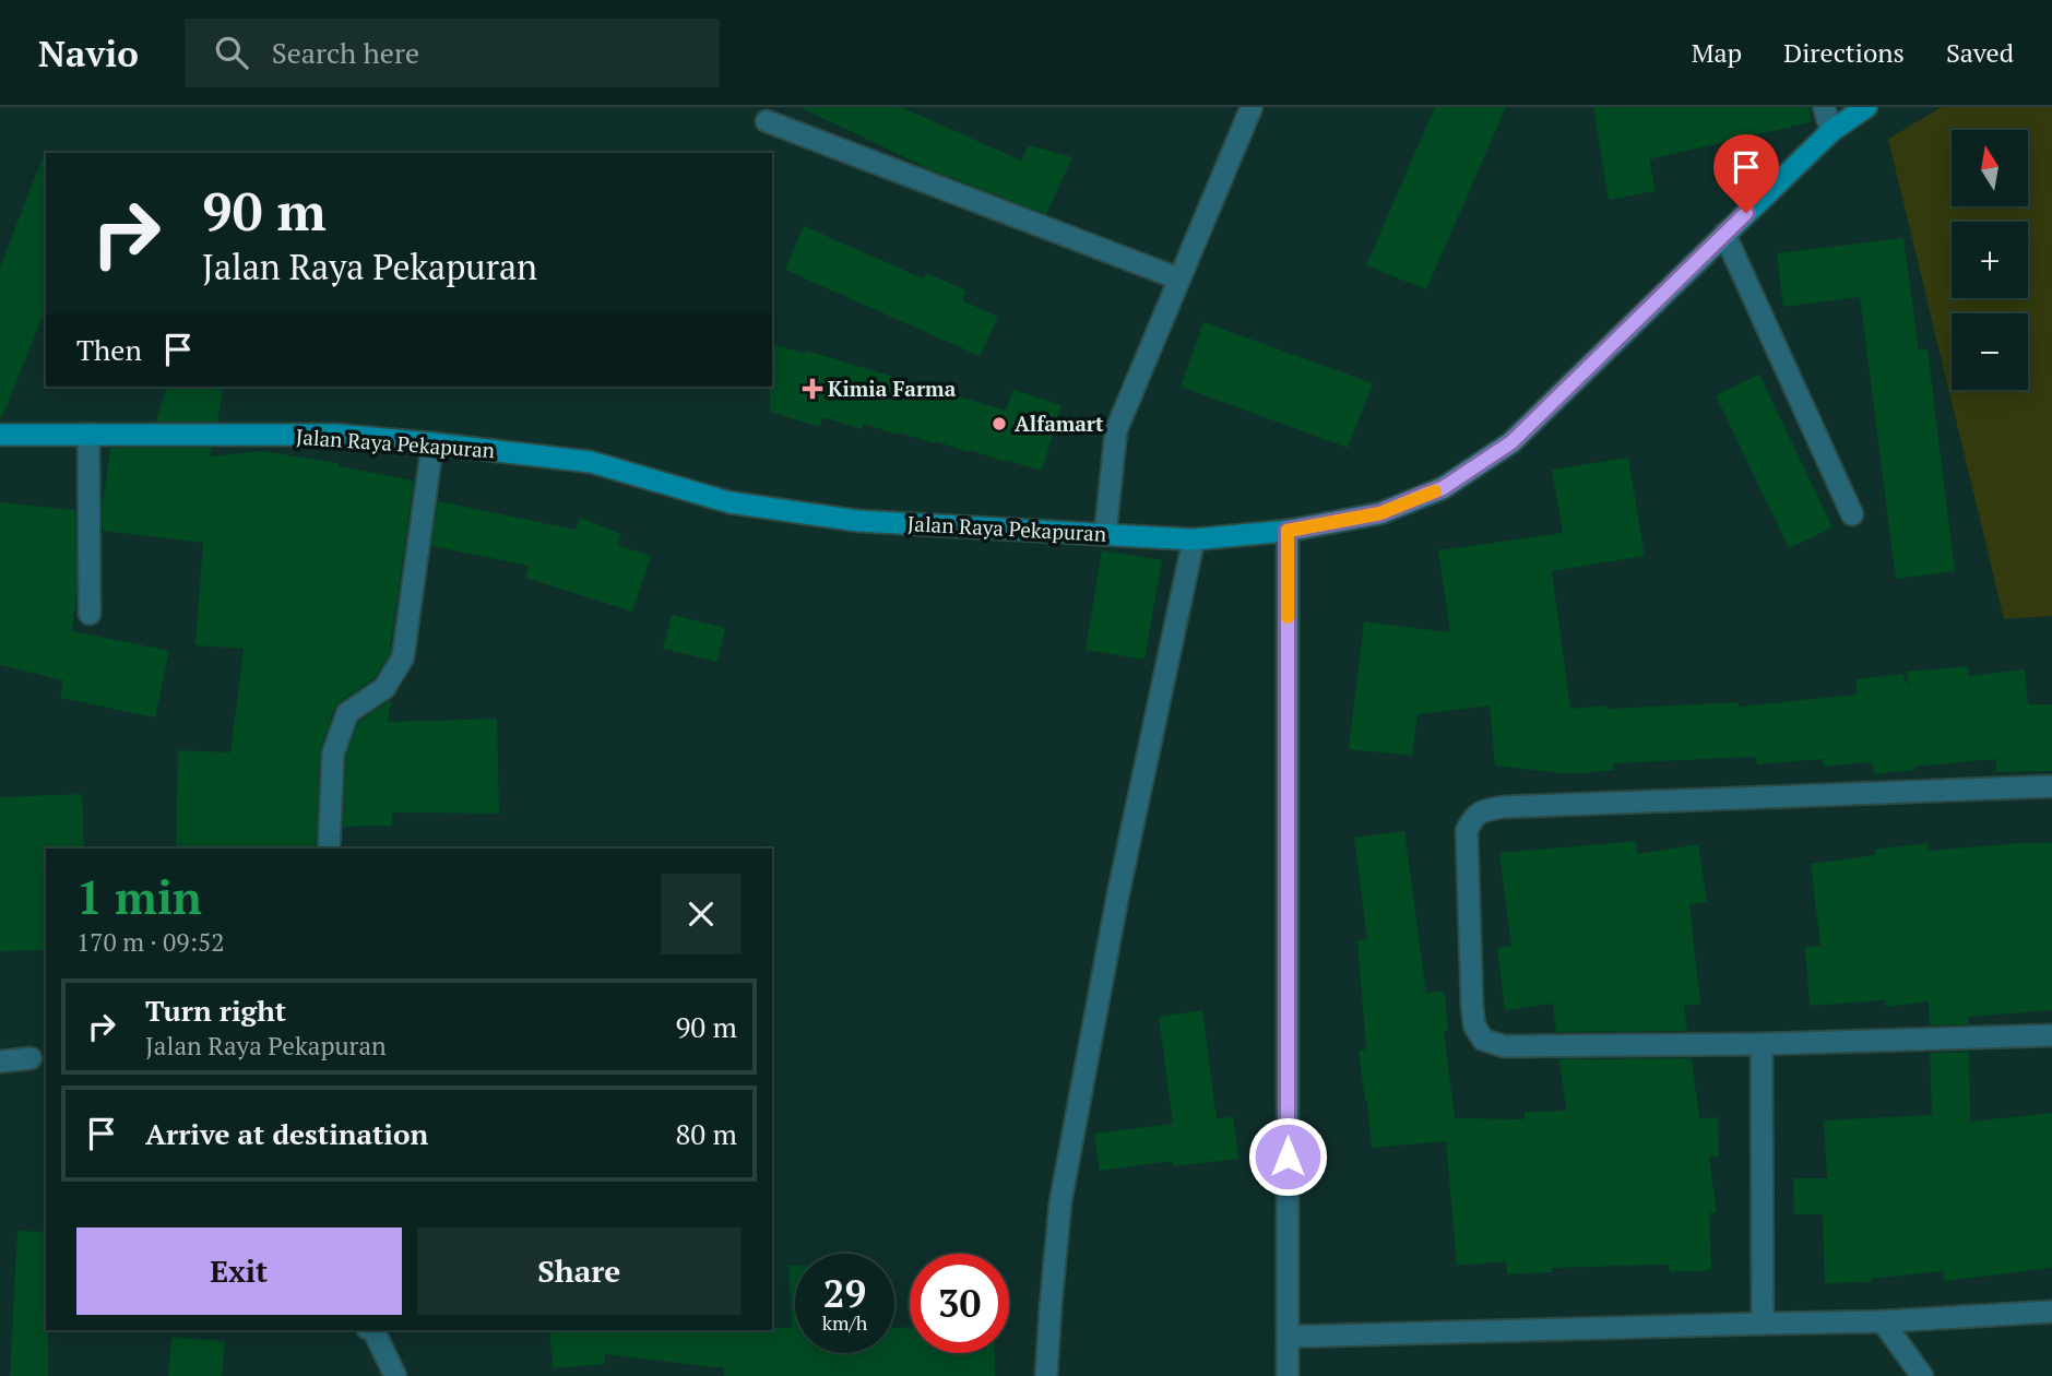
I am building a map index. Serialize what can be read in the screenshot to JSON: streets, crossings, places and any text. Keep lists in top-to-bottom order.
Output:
{
  "streets": {
    "main road": ["Jalan Raya Pekapuran"]
  },
  "places": {
    "health": ["Kimia Farma"],
    "other": ["Alfamart"]
  },
  "north": "top",
  "page": {
    "header": "Navio",
    "search": "Search here",
    "nav": ["Map", "Directions", "Saved"],
    "map_buttons": ["+", "−"],
    "turn": ["90 m", "Jalan Raya Pekapuran"],
    "then": "Then",
    "heading": ["1 min", "170 m · 09:52"],
    "list": [
      {
        "name": "Turn right",
        "note": "Jalan Raya Pekapuran",
        "value": "90 m"
      },
      {
        "name": "Arrive at destination",
        "value": "80 m"
      }
    ],
    "buttons": ["Exit", "Share"],
    "speed": "29 km/h",
    "limit": "30"
  }
}
